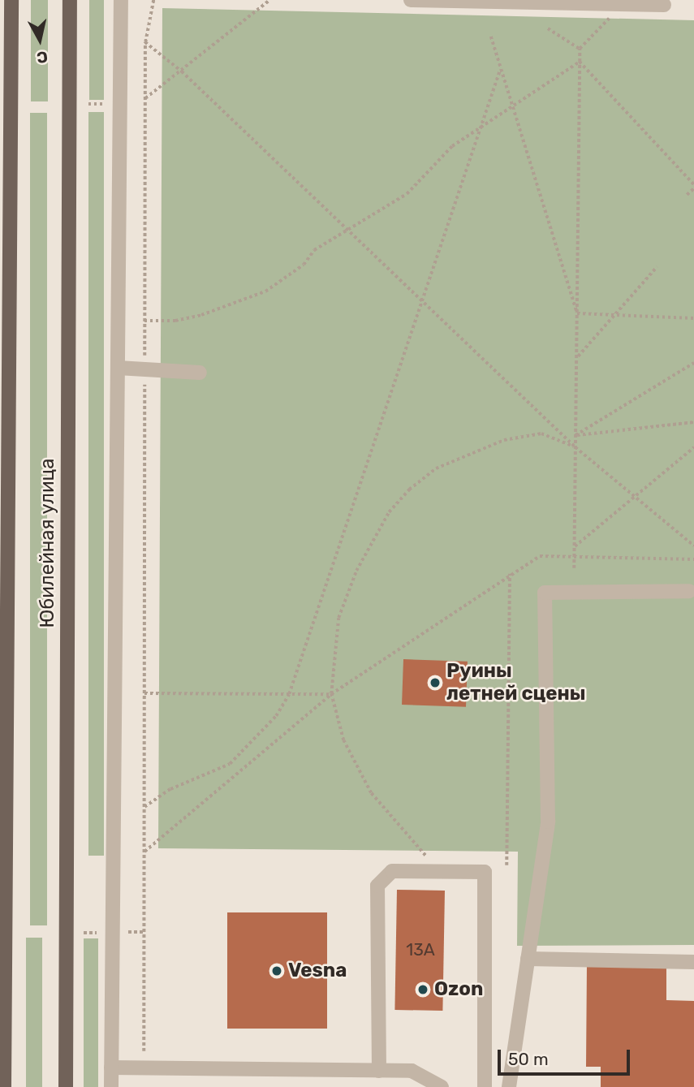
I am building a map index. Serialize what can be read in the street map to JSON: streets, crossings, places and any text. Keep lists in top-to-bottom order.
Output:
{
  "streets": {
    "main road": ["Юбилейная улица"]
  },
  "places": ["Руины летней сцены", "Vesna", "Ozon"],
  "house_numbers": ["13А"],
  "scale_bar": "50 m",
  "north": "bottom"
}
